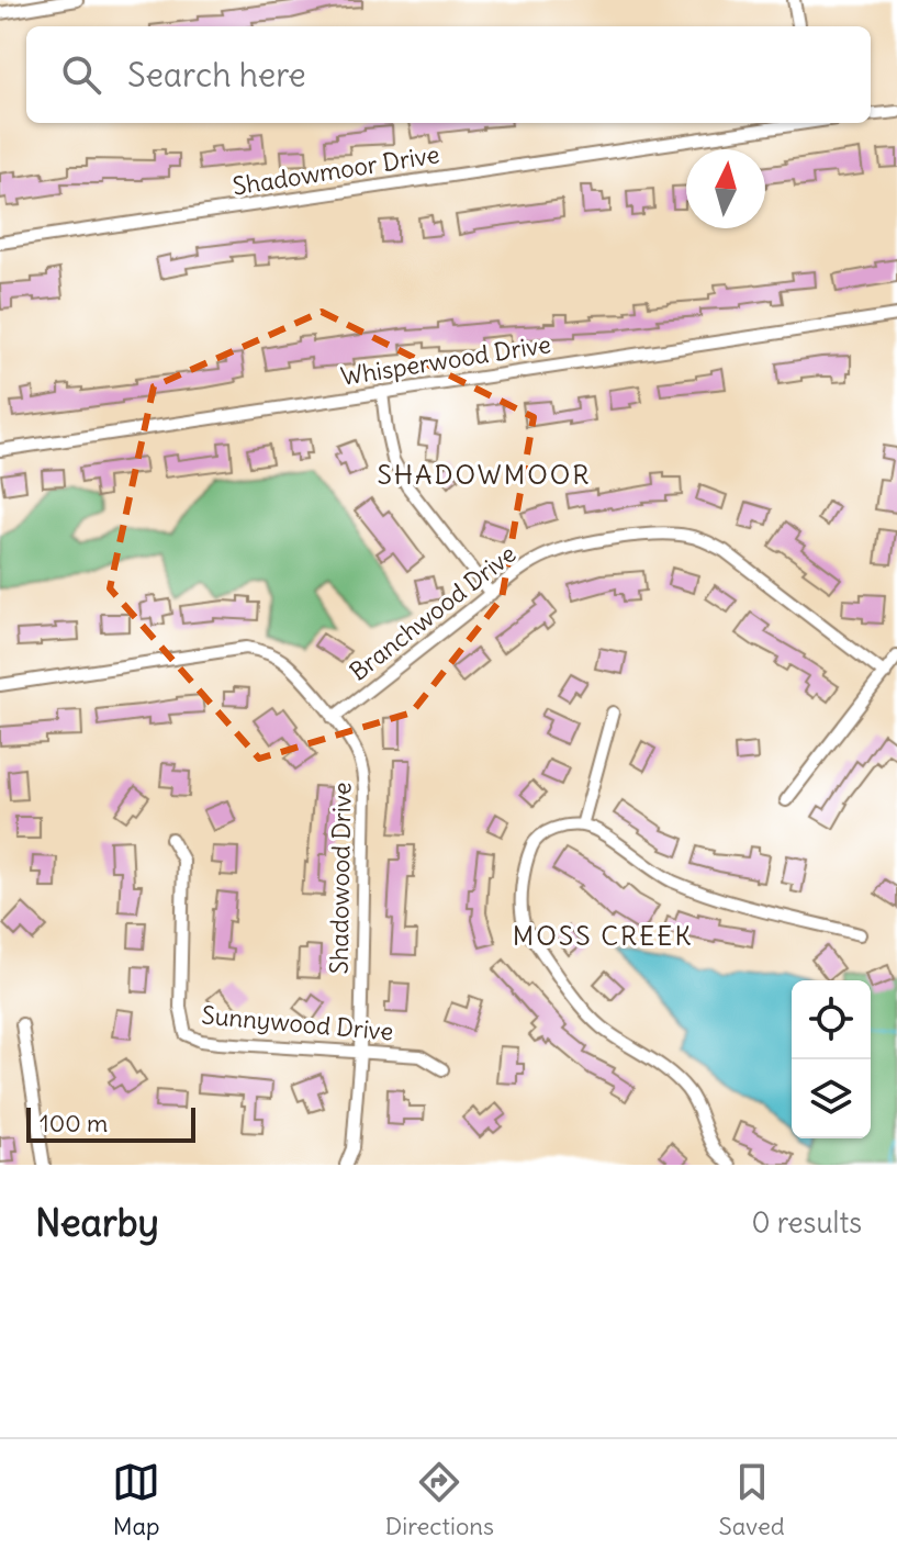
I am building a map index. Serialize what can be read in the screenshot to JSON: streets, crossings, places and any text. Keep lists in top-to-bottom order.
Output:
{
  "streets": {
    "street": [
      "Shadowmoor Drive",
      "Whisperwood Drive",
      "Branchwood Drive",
      "Shadowood Drive",
      "Sunnywood Drive"
    ]
  },
  "crossings": [
    ["Branchwood Drive", "Shadowood Drive"],
    ["Shadowood Drive", "Sunnywood Drive"]
  ],
  "districts": ["SHADOWMOOR", "MOSS CREEK"],
  "scale_bar": "100 m",
  "north": "top",
  "page": {
    "search": "Search here",
    "scale": "100 m",
    "heading": ["Nearby", "0 results"],
    "nav": ["Map", "Directions", "Saved"]
  }
}
